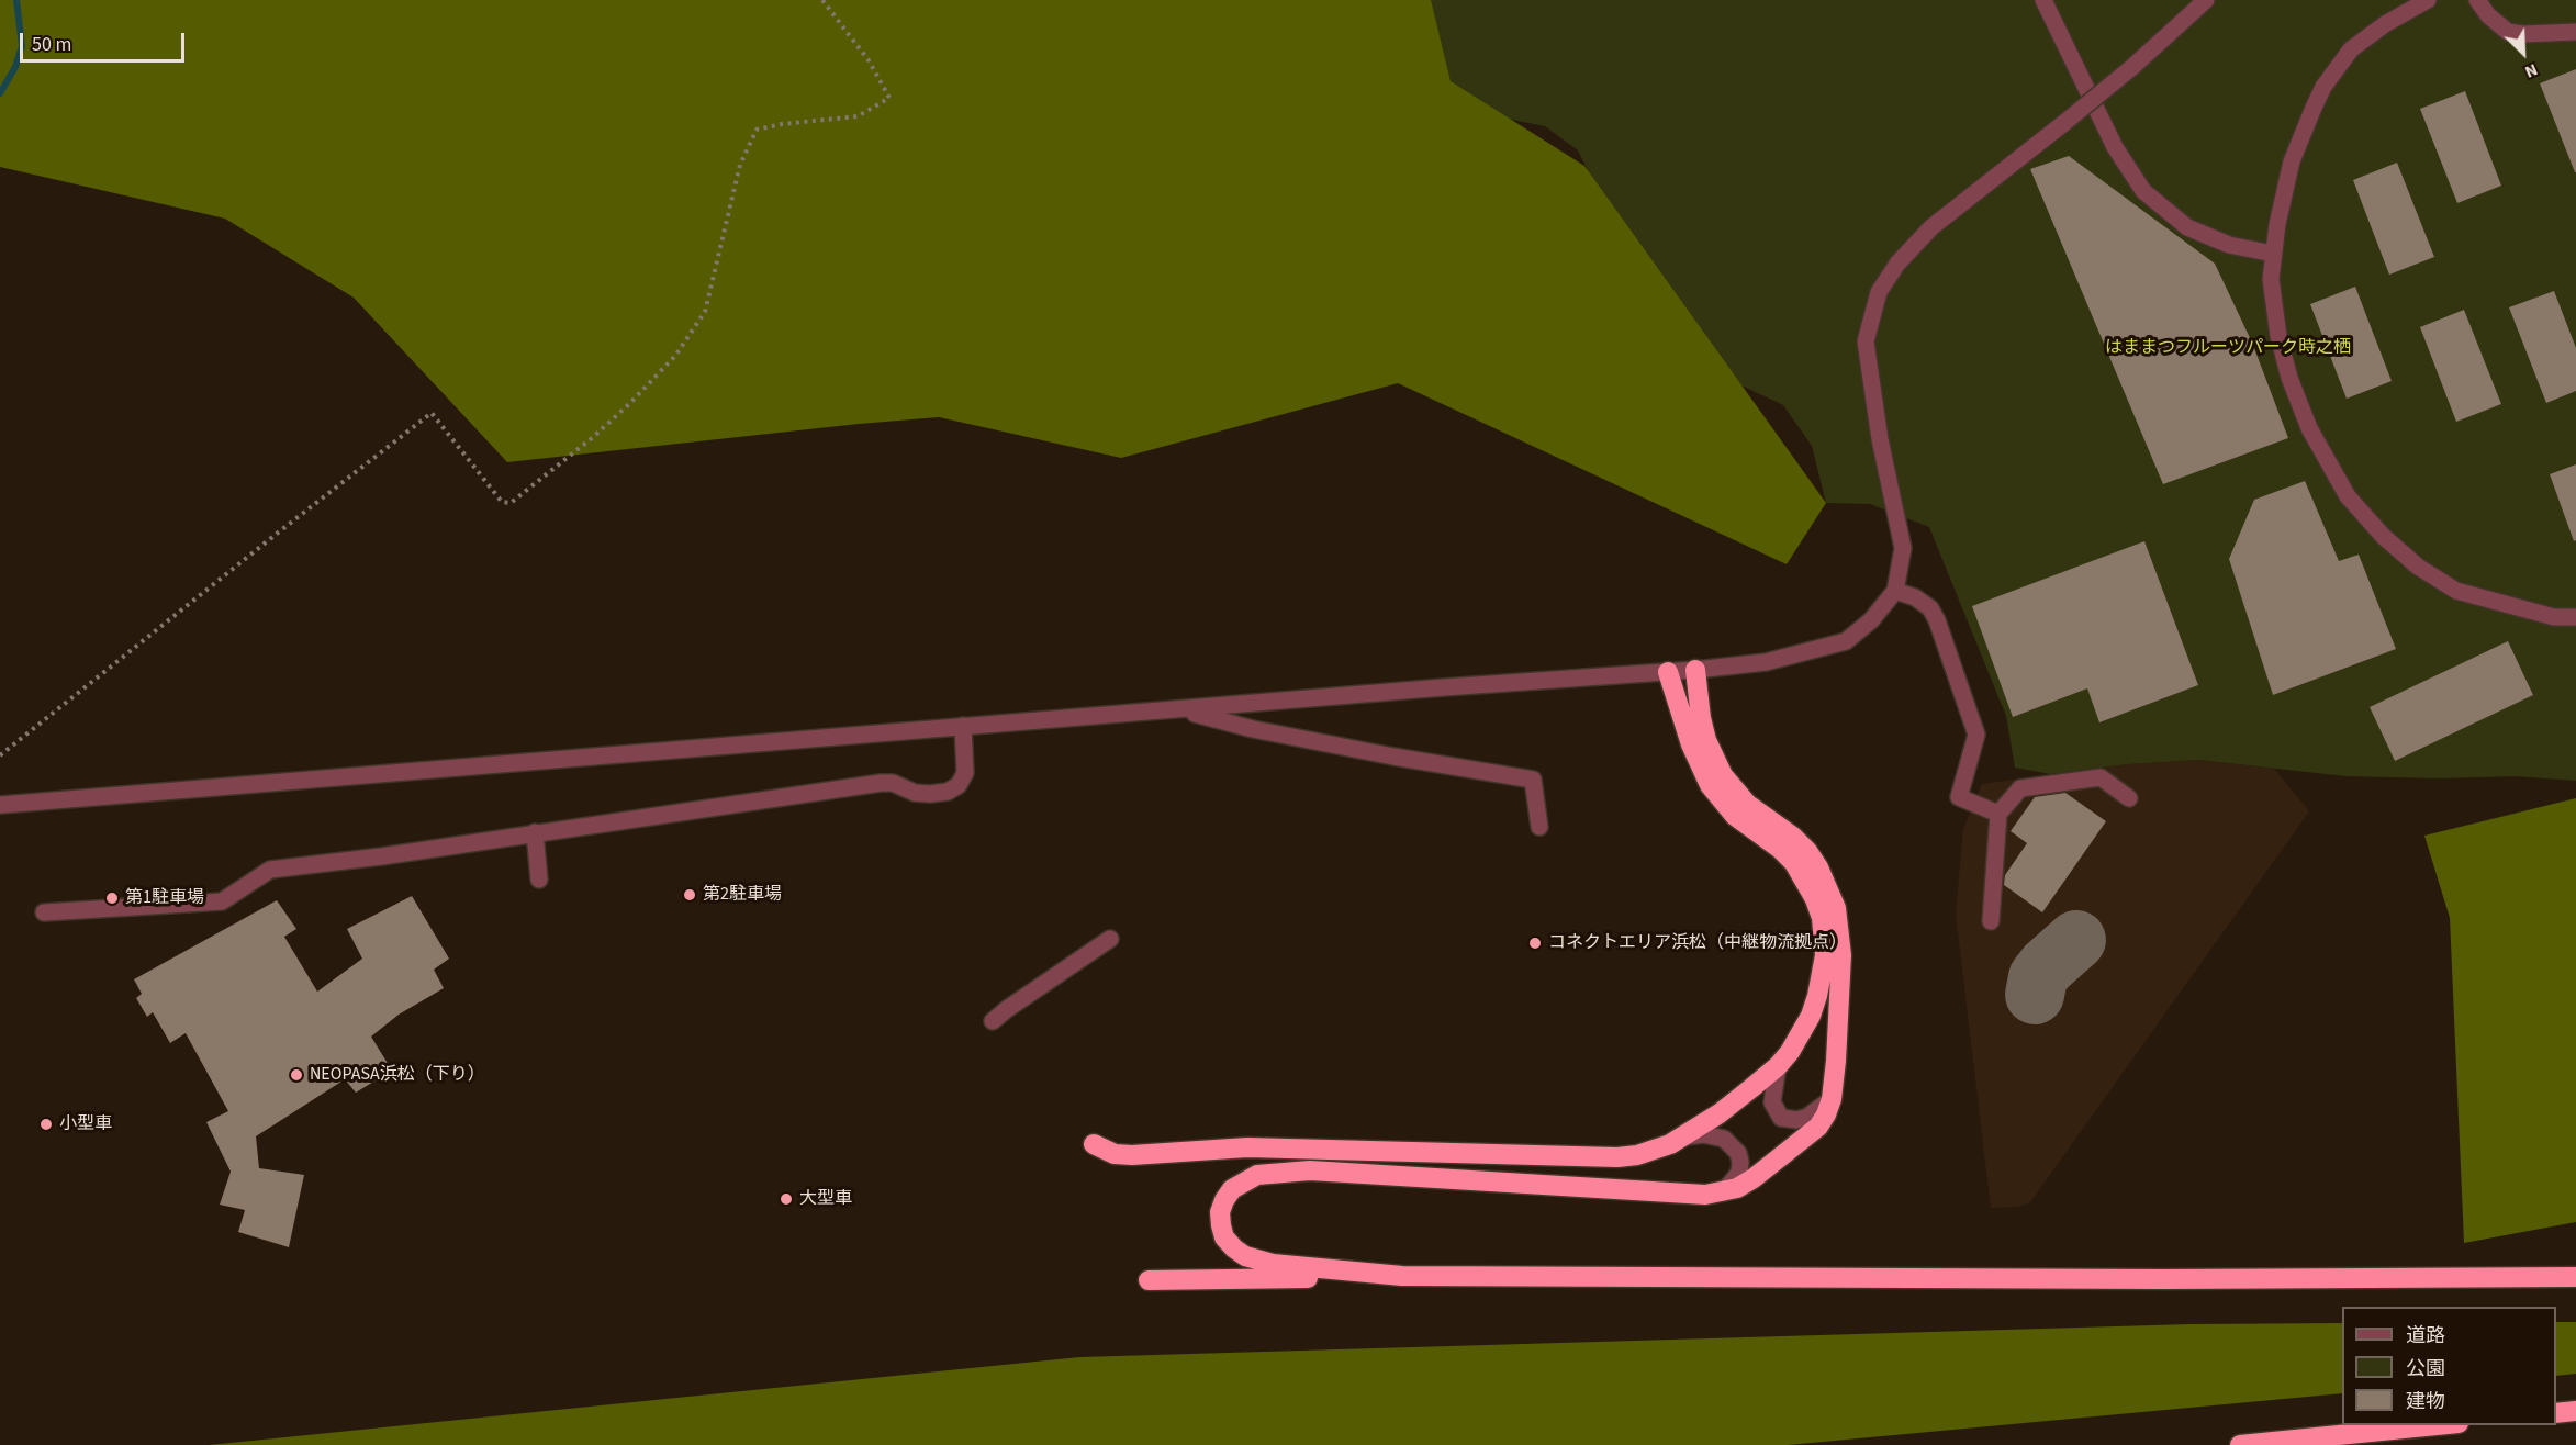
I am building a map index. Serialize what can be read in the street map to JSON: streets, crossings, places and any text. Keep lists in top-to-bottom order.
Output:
{
  "parks": ["はままつフルーツパーク時之栖"],
  "places": [
    "第2駐車場",
    "第1駐車場",
    "コネクトエリア浜松（中継物流拠点）",
    "NEOPASA浜松（下り）",
    "小型車",
    "大型車"
  ],
  "legend": ["道路", "公園", "建物"],
  "scale_bar": "50 m",
  "north": "bottom right"
}
